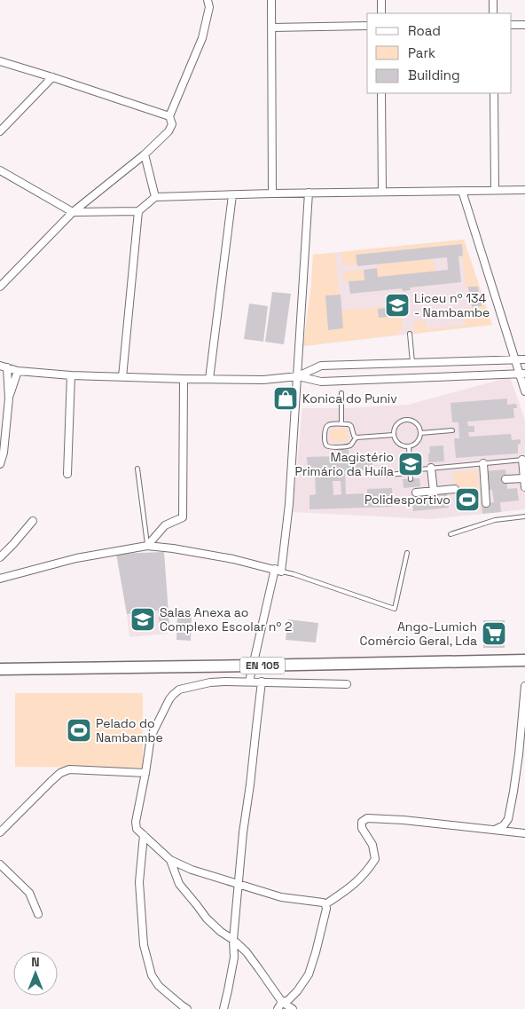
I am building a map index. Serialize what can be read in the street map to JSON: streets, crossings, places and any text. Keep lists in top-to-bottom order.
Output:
{
  "streets": {
    "main road": ["EN 105"]
  },
  "places": {
    "school or university": ["Liceu nº 134 - Nambambe", "Magistério Primário da Huíla", "Salas Anexa ao Complexo Escolar nº 2"],
    "shop": ["Konica do Puniv"],
    "sports": ["Polidesportivo", "Pelado do Nambambe"],
    "supermarket": ["Ango-Lumich Comércio Geral, Lda"]
  },
  "legend": ["Road", "Park", "Building"],
  "north": "top"
}
